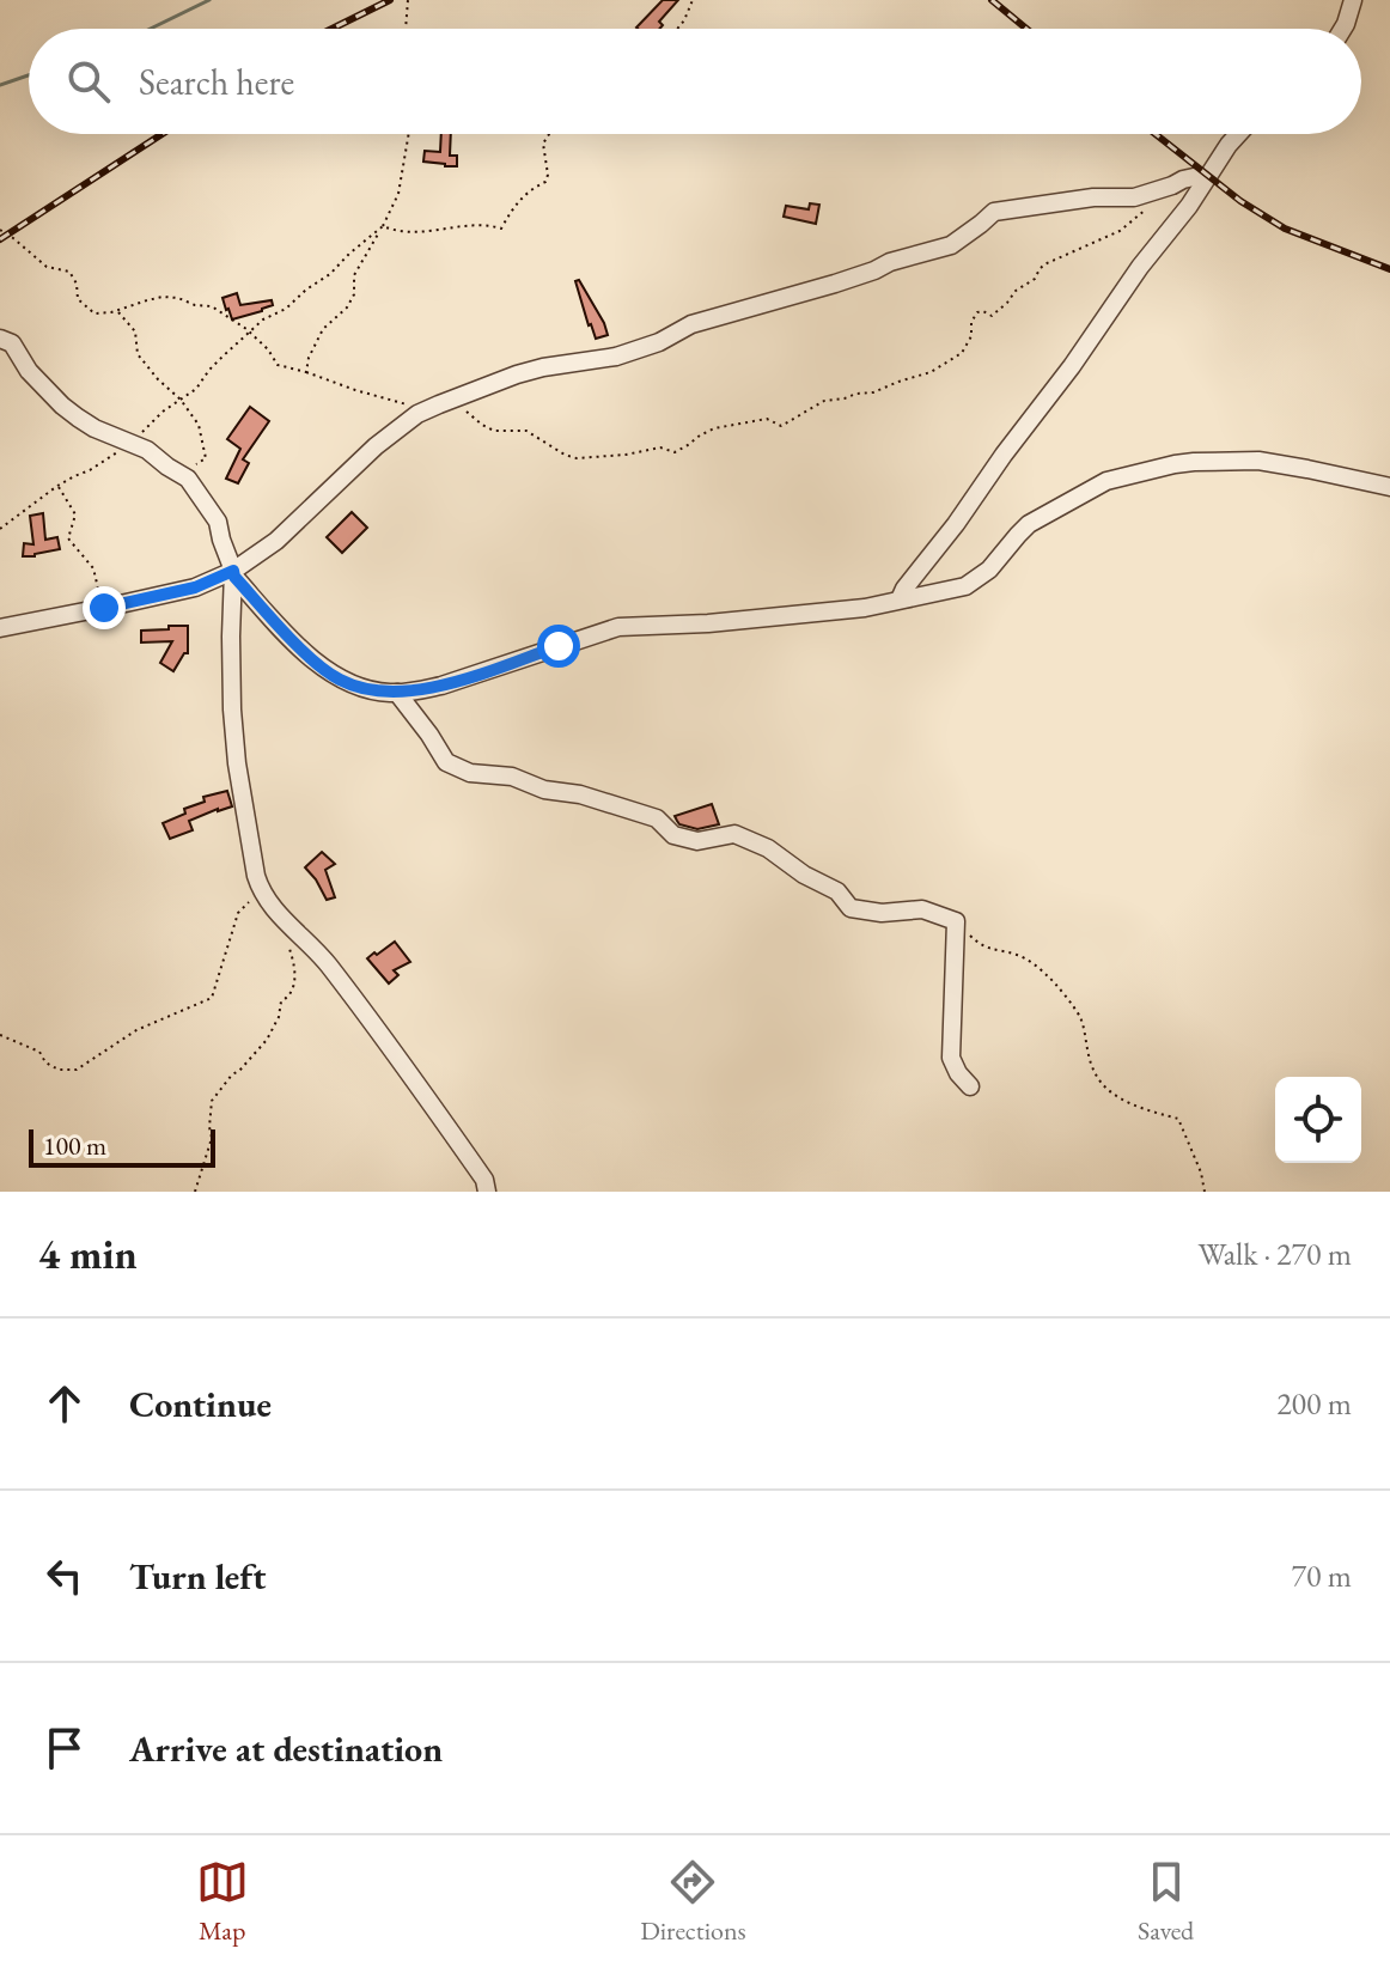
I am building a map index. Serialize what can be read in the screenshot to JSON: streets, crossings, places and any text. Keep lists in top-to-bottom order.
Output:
{
  "scale_bar": "100 m",
  "page": {
    "search": "Search here",
    "scale": "100 m",
    "heading": ["4 min", "Walk · 270 m"],
    "list": [
      ["Continue", "200 m"],
      ["Turn left", "70 m"],
      "Arrive at destination"
    ],
    "nav": ["Map", "Directions", "Saved"]
  }
}
